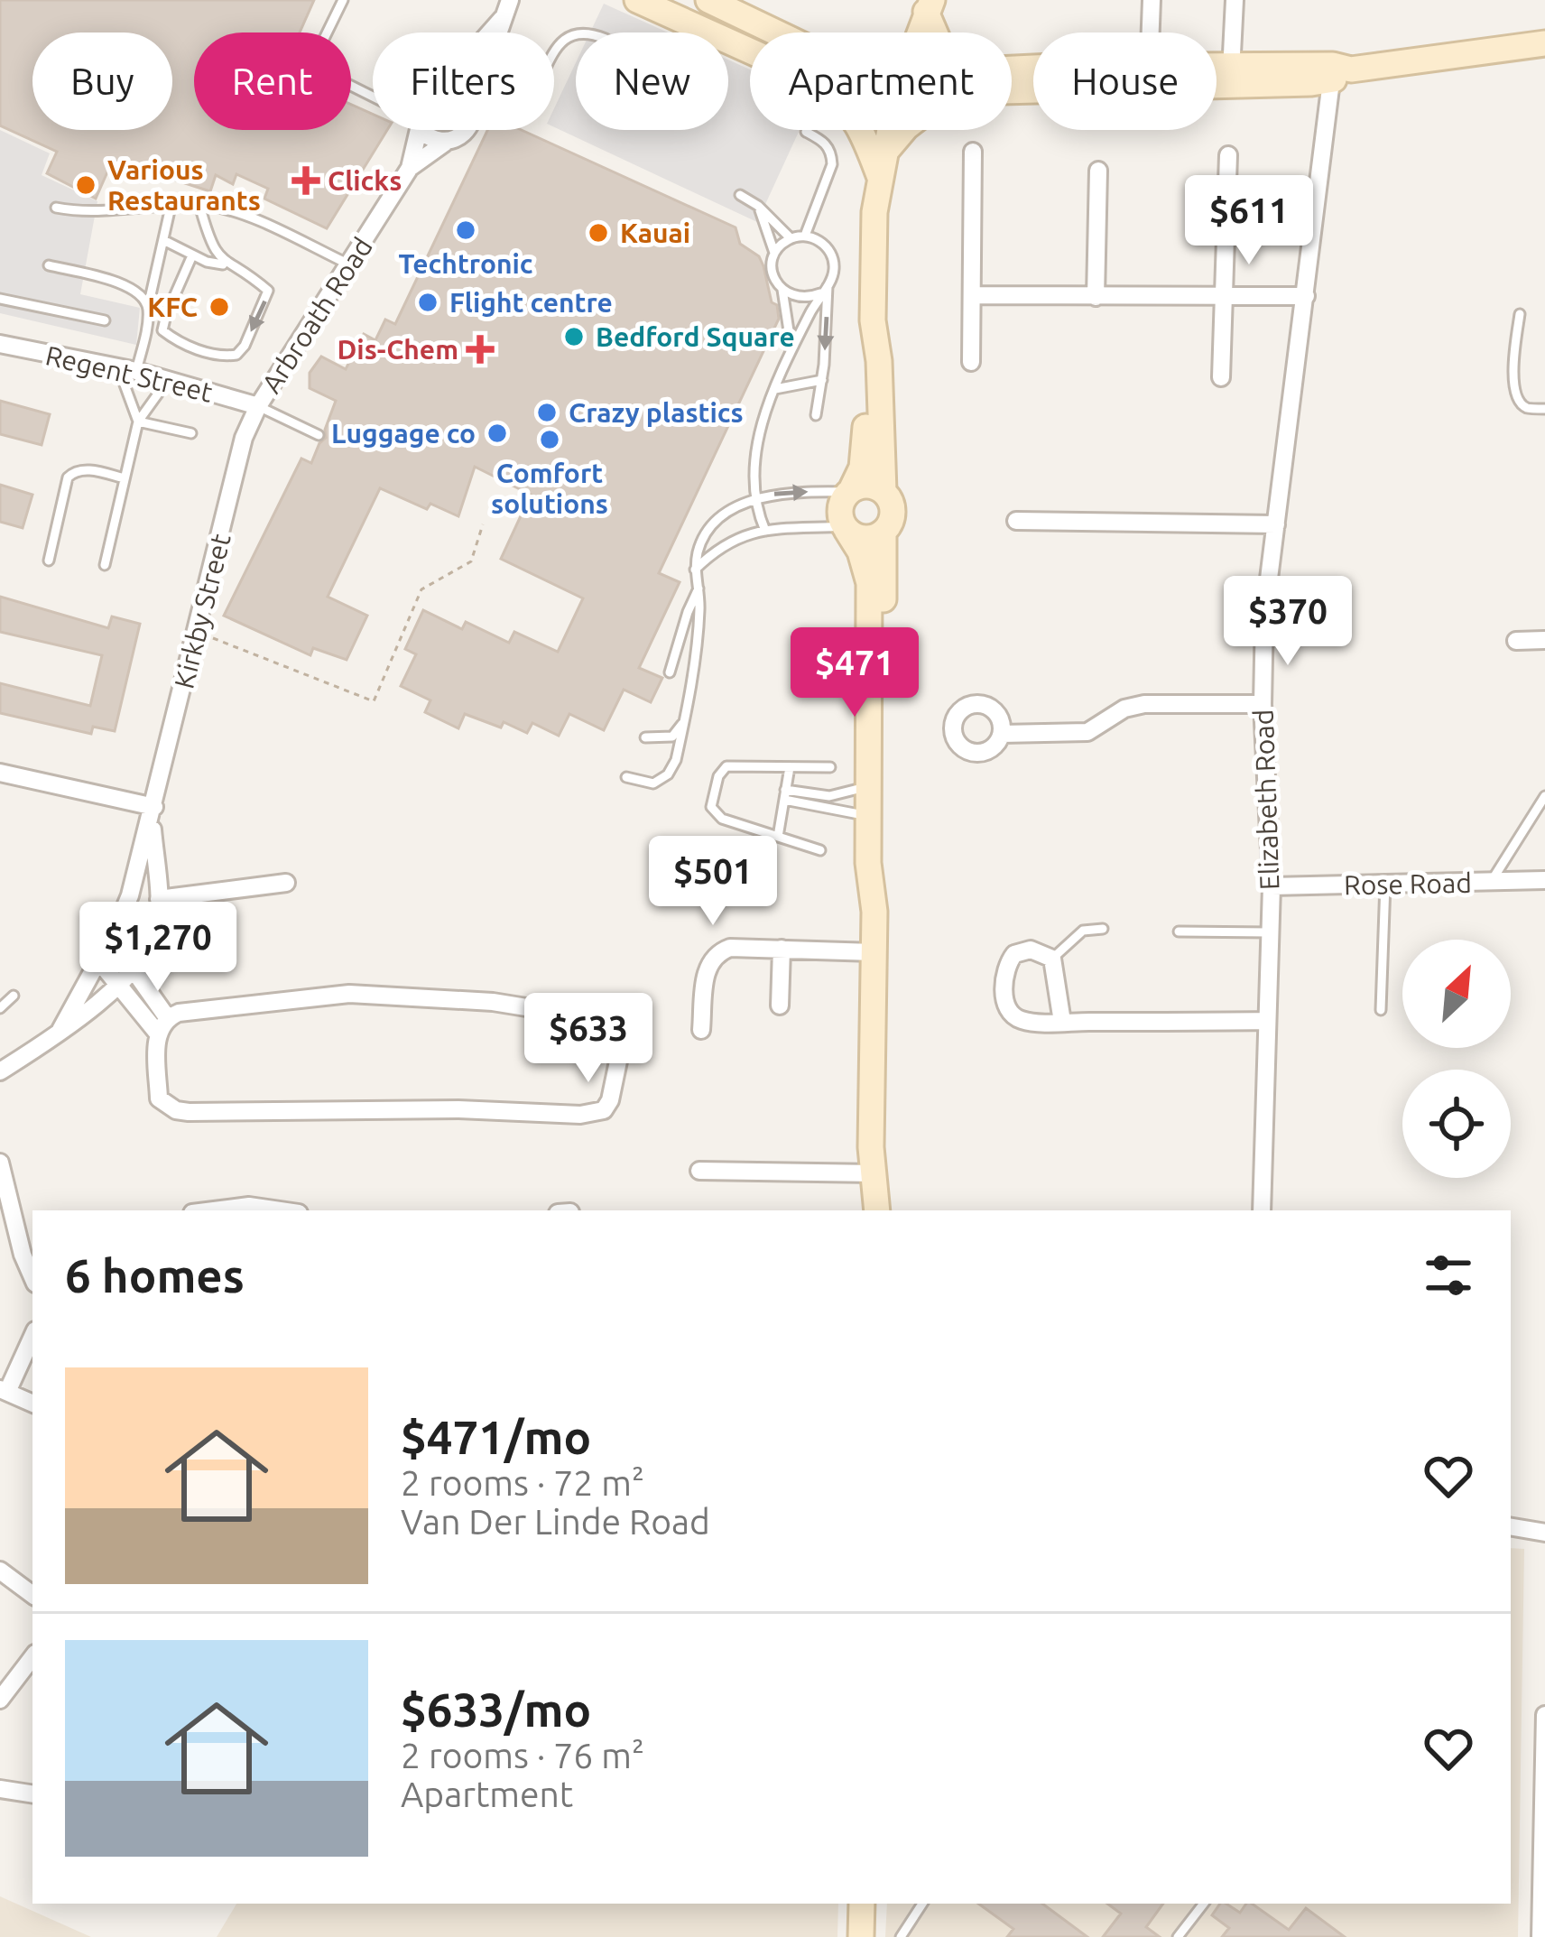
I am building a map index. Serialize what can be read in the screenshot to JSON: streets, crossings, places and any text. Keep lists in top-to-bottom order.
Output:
{
  "streets": {
    "street": [
      "Arbroath Road",
      "Regent Street",
      "Kirkby Street",
      "Elizabeth Road",
      "Rose Road"
    ]
  },
  "crossings": [
    ["Arbroath Road", "Regent Street"],
    ["Arbroath Road", "Kirkby Street"],
    ["Regent Street", "Kirkby Street"],
    ["Elizabeth Road", "Rose Road"]
  ],
  "places": {
    "health": ["Clicks", "Dis-Chem"],
    "other": [
      "Various Restaurants",
      "Techtronic",
      "Kauai",
      "Flight centre",
      "KFC",
      "Bedford Square",
      "Crazy plastics",
      "Luggage co",
      "Comfort solutions"
    ]
  },
  "north": "top right",
  "page": {
    "chip": [
      "Buy",
      "Rent",
      "Filters",
      "New",
      "Apartment",
      "House"
    ],
    "price": [
      "$611",
      "$370",
      "$471",
      "$501",
      "$1,270",
      "$633"
    ],
    "heading": "6 homes",
    "list": [
      {
        "name": "$471/mo",
        "note": "2 rooms · 72 m² · Van Der Linde Road"
      },
      {
        "name": "$633/mo",
        "note": "2 rooms · 76 m² · Apartment"
      }
    ]
  }
}
